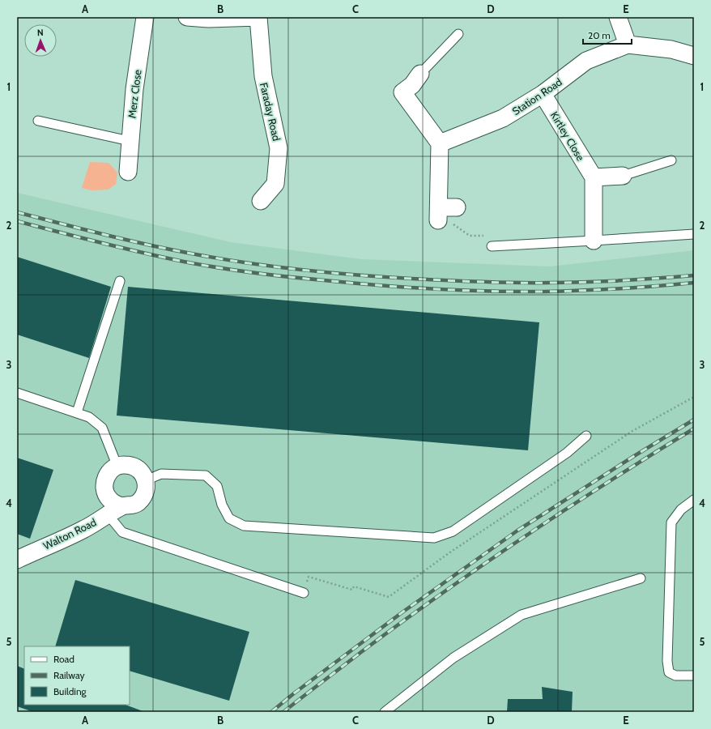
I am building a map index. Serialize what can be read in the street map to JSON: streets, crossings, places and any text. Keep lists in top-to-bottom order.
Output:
{
  "streets": {
    "street": [
      "Merz Close",
      "Station Road",
      "Faraday Road",
      "Kirtley Close",
      "Walton Road"
    ]
  },
  "crossings": [
    ["Station Road", "Kirtley Close"]
  ],
  "legend": ["Road", "Railway", "Building"],
  "scale_bar": "20 m",
  "north": "top",
  "grid": {
    "columns": [
      "A",
      "B",
      "C",
      "D",
      "E"
    ],
    "rows": [
      "1",
      "2",
      "3",
      "4",
      "5"
    ]
  }
}
